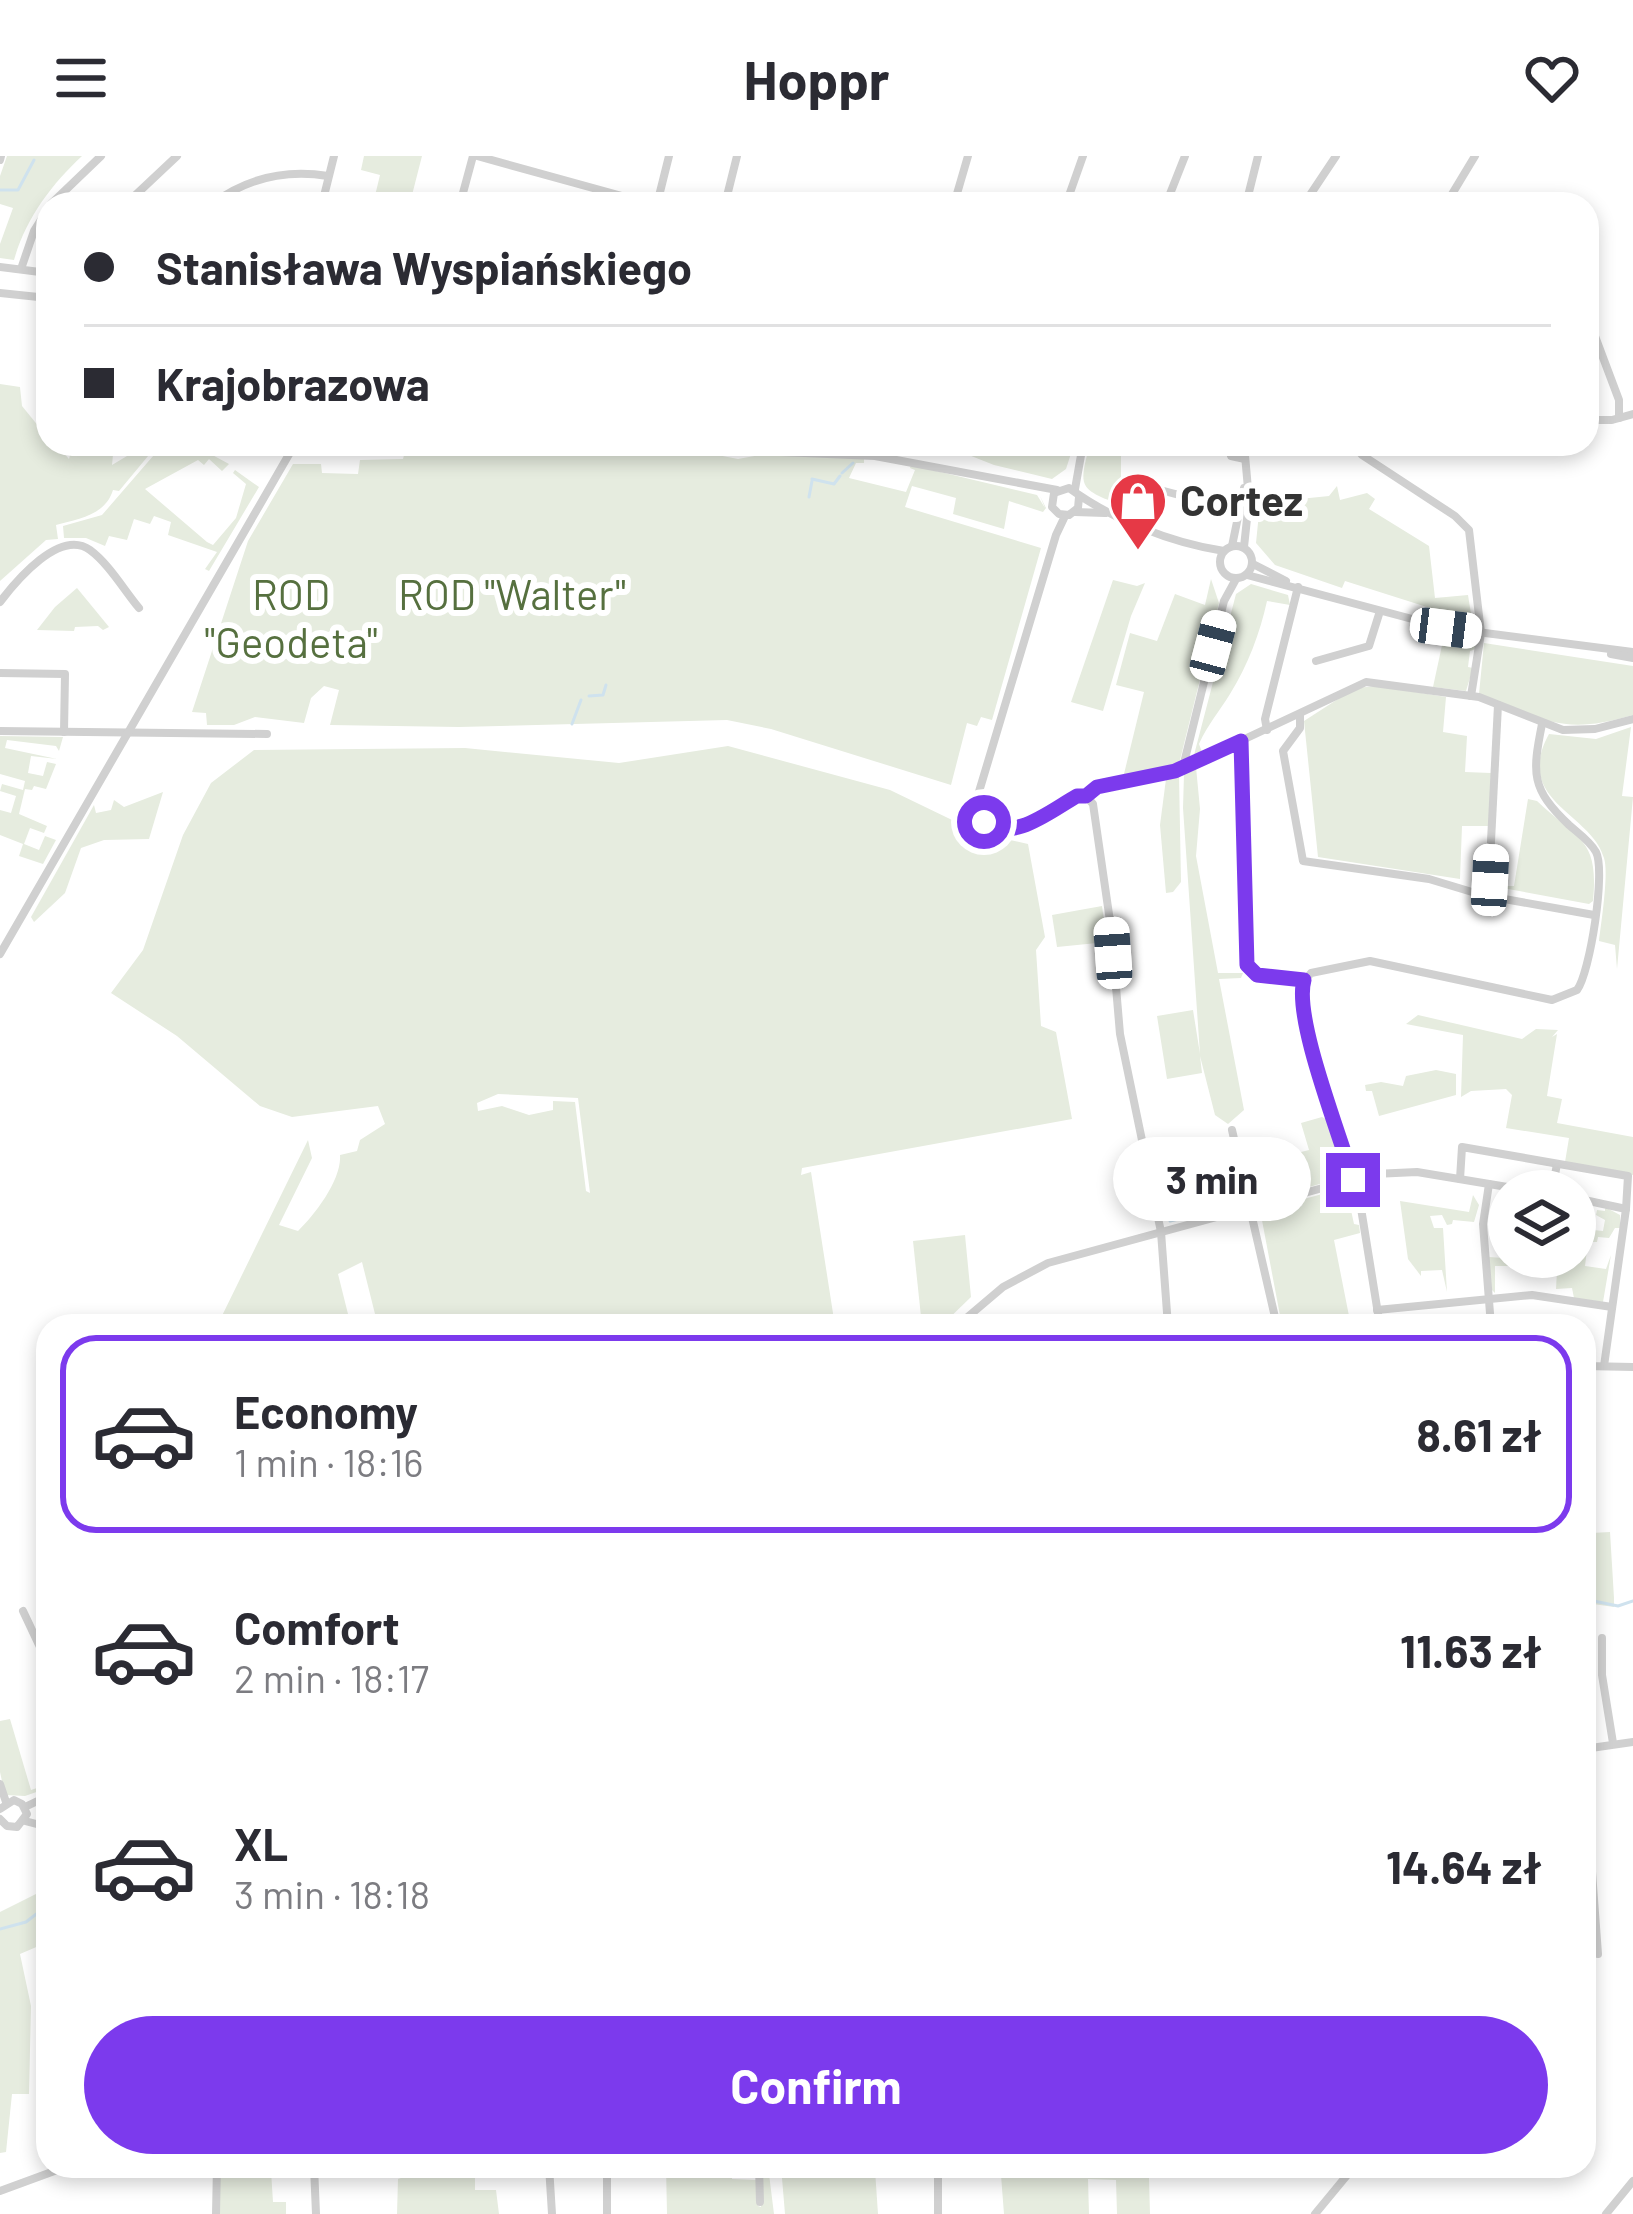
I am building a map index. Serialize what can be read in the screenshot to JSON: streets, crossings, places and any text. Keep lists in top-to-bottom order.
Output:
{
  "parks": ["ROD \"Geodeta\"", "ROD \"Walter\""],
  "places": {
    "shop": ["Cortez"]
  },
  "page": {
    "header": "Hoppr",
    "banner": ["Stanisława Wyspiańskiego", "Krajobrazowa"],
    "bubble": "3 min",
    "list": [
      {
        "name": "Economy",
        "note": "1 min · 18:16",
        "value": "8.61 zł"
      },
      {
        "name": "Comfort",
        "note": "2 min · 18:17",
        "value": "11.63 zł"
      },
      {
        "name": "XL",
        "note": "3 min · 18:18",
        "value": "14.64 zł"
      }
    ],
    "buttons": "Confirm"
  }
}
